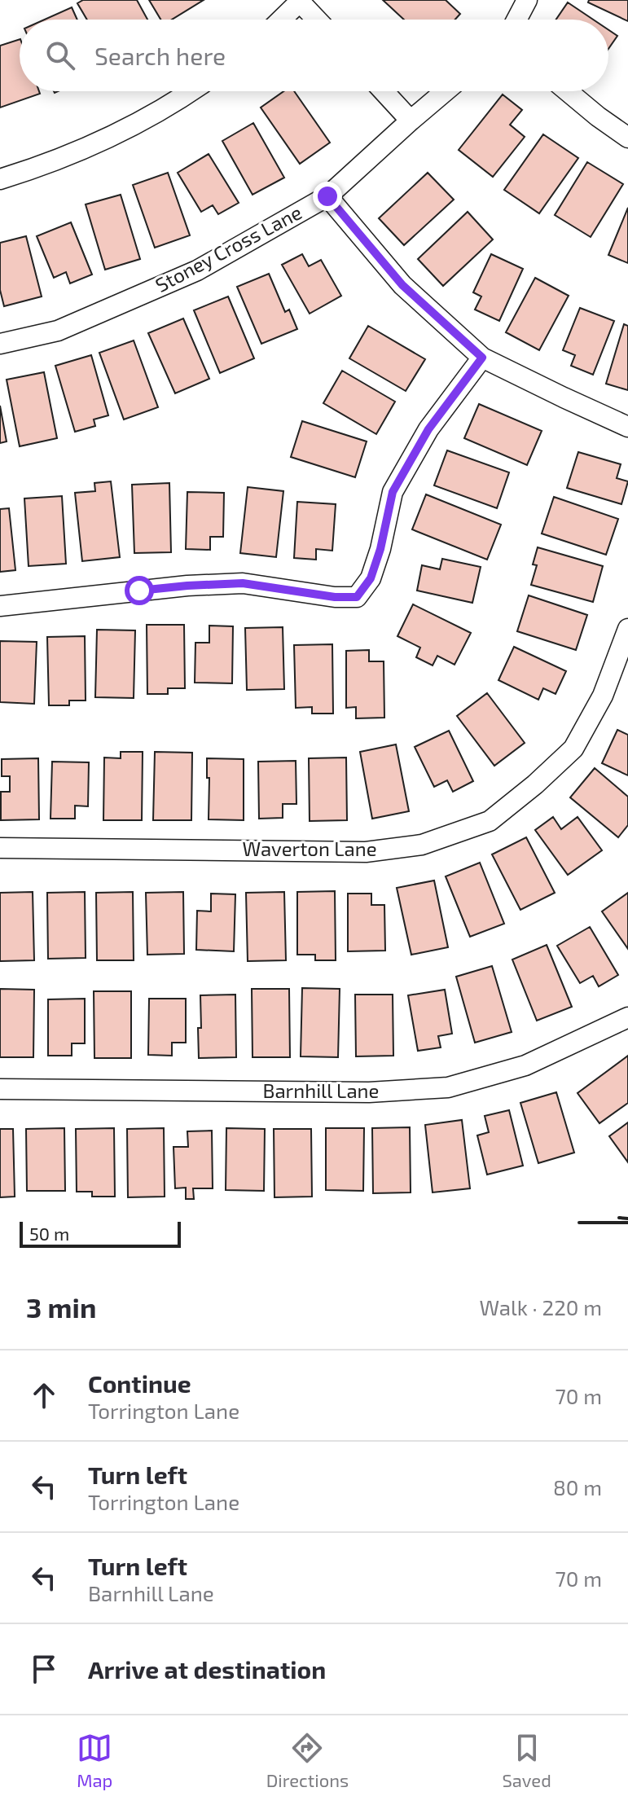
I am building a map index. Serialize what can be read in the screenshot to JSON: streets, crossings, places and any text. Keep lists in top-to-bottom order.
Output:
{
  "streets": {
    "street": ["Stoney Cross Lane", "Waverton Lane", "Barnhill Lane"]
  },
  "scale_bar": "50 m",
  "page": {
    "search": "Search here",
    "scale": "50 m",
    "heading": ["3 min", "Walk · 220 m"],
    "list": [
      ["Continue", "Torrington Lane", "70 m"],
      ["Turn left", "Torrington Lane", "80 m"],
      ["Turn left", "Barnhill Lane", "70 m"],
      "Arrive at destination"
    ],
    "nav": ["Map", "Directions", "Saved"]
  }
}
